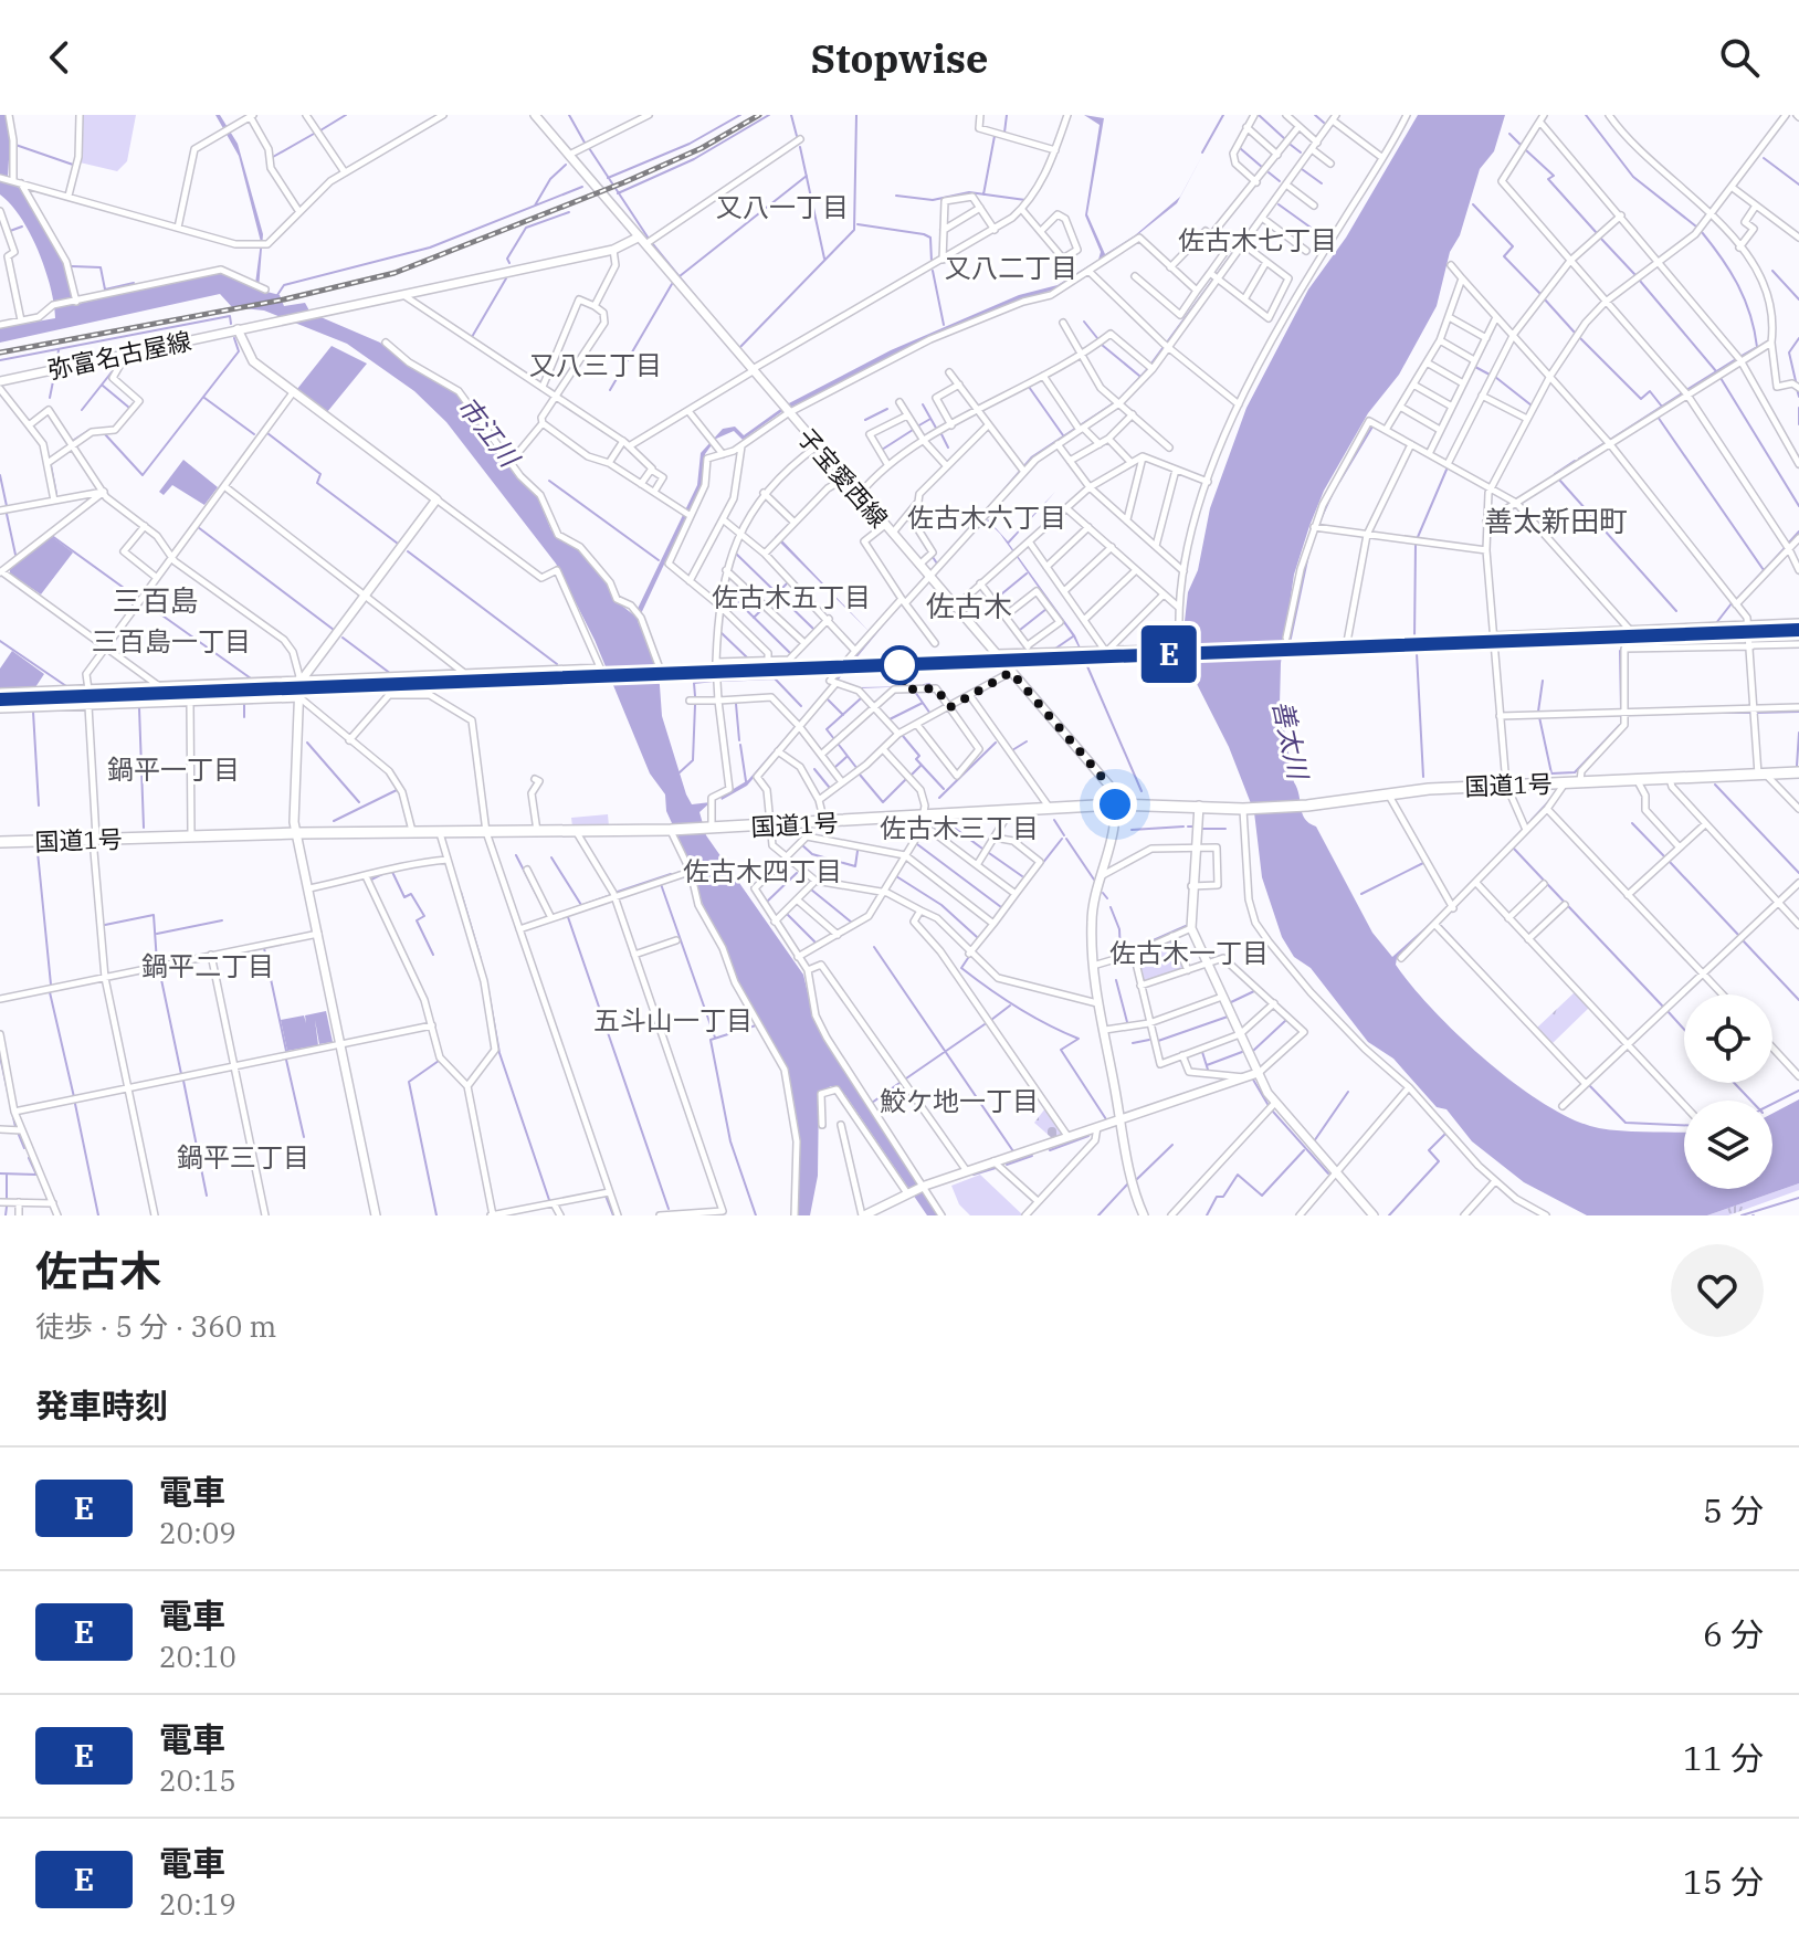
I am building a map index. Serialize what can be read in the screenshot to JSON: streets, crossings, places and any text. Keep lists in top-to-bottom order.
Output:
{
  "streets": {
    "highway": ["国道1号"],
    "main road": ["弥富名古屋線", "子宝愛西線"]
  },
  "crossings": [
    ["弥富名古屋線", "子宝愛西線"],
    ["子宝愛西線", "国道1号"]
  ],
  "districts": [
    "又八一丁目",
    "佐古木七丁目",
    "又八二丁目",
    "又八三丁目",
    "佐古木六丁目",
    "善太新田町",
    "佐古木五丁目",
    "三百島",
    "佐古木",
    "三百島一丁目",
    "鍋平一丁目",
    "佐古木三丁目",
    "佐古木四丁目",
    "佐古木一丁目",
    "鍋平二丁目",
    "五斗山一丁目",
    "鮫ケ地一丁目",
    "鍋平三丁目"
  ],
  "water": ["市江川", "善太川"],
  "page": {
    "header": "Stopwise",
    "on_map": "E",
    "heading": [
      ["佐古木", "徒歩 · 5 分 · 360 m"],
      "発車時刻"
    ],
    "list": [
      {
        "mark": "E",
        "name": "電車",
        "note": "20:09",
        "value": "5 分"
      },
      {
        "mark": "E",
        "name": "電車",
        "note": "20:10",
        "value": "6 分"
      },
      {
        "mark": "E",
        "name": "電車",
        "note": "20:15",
        "value": "11 分"
      },
      {
        "mark": "E",
        "name": "電車",
        "note": "20:19",
        "value": "15 分"
      }
    ]
  }
}
